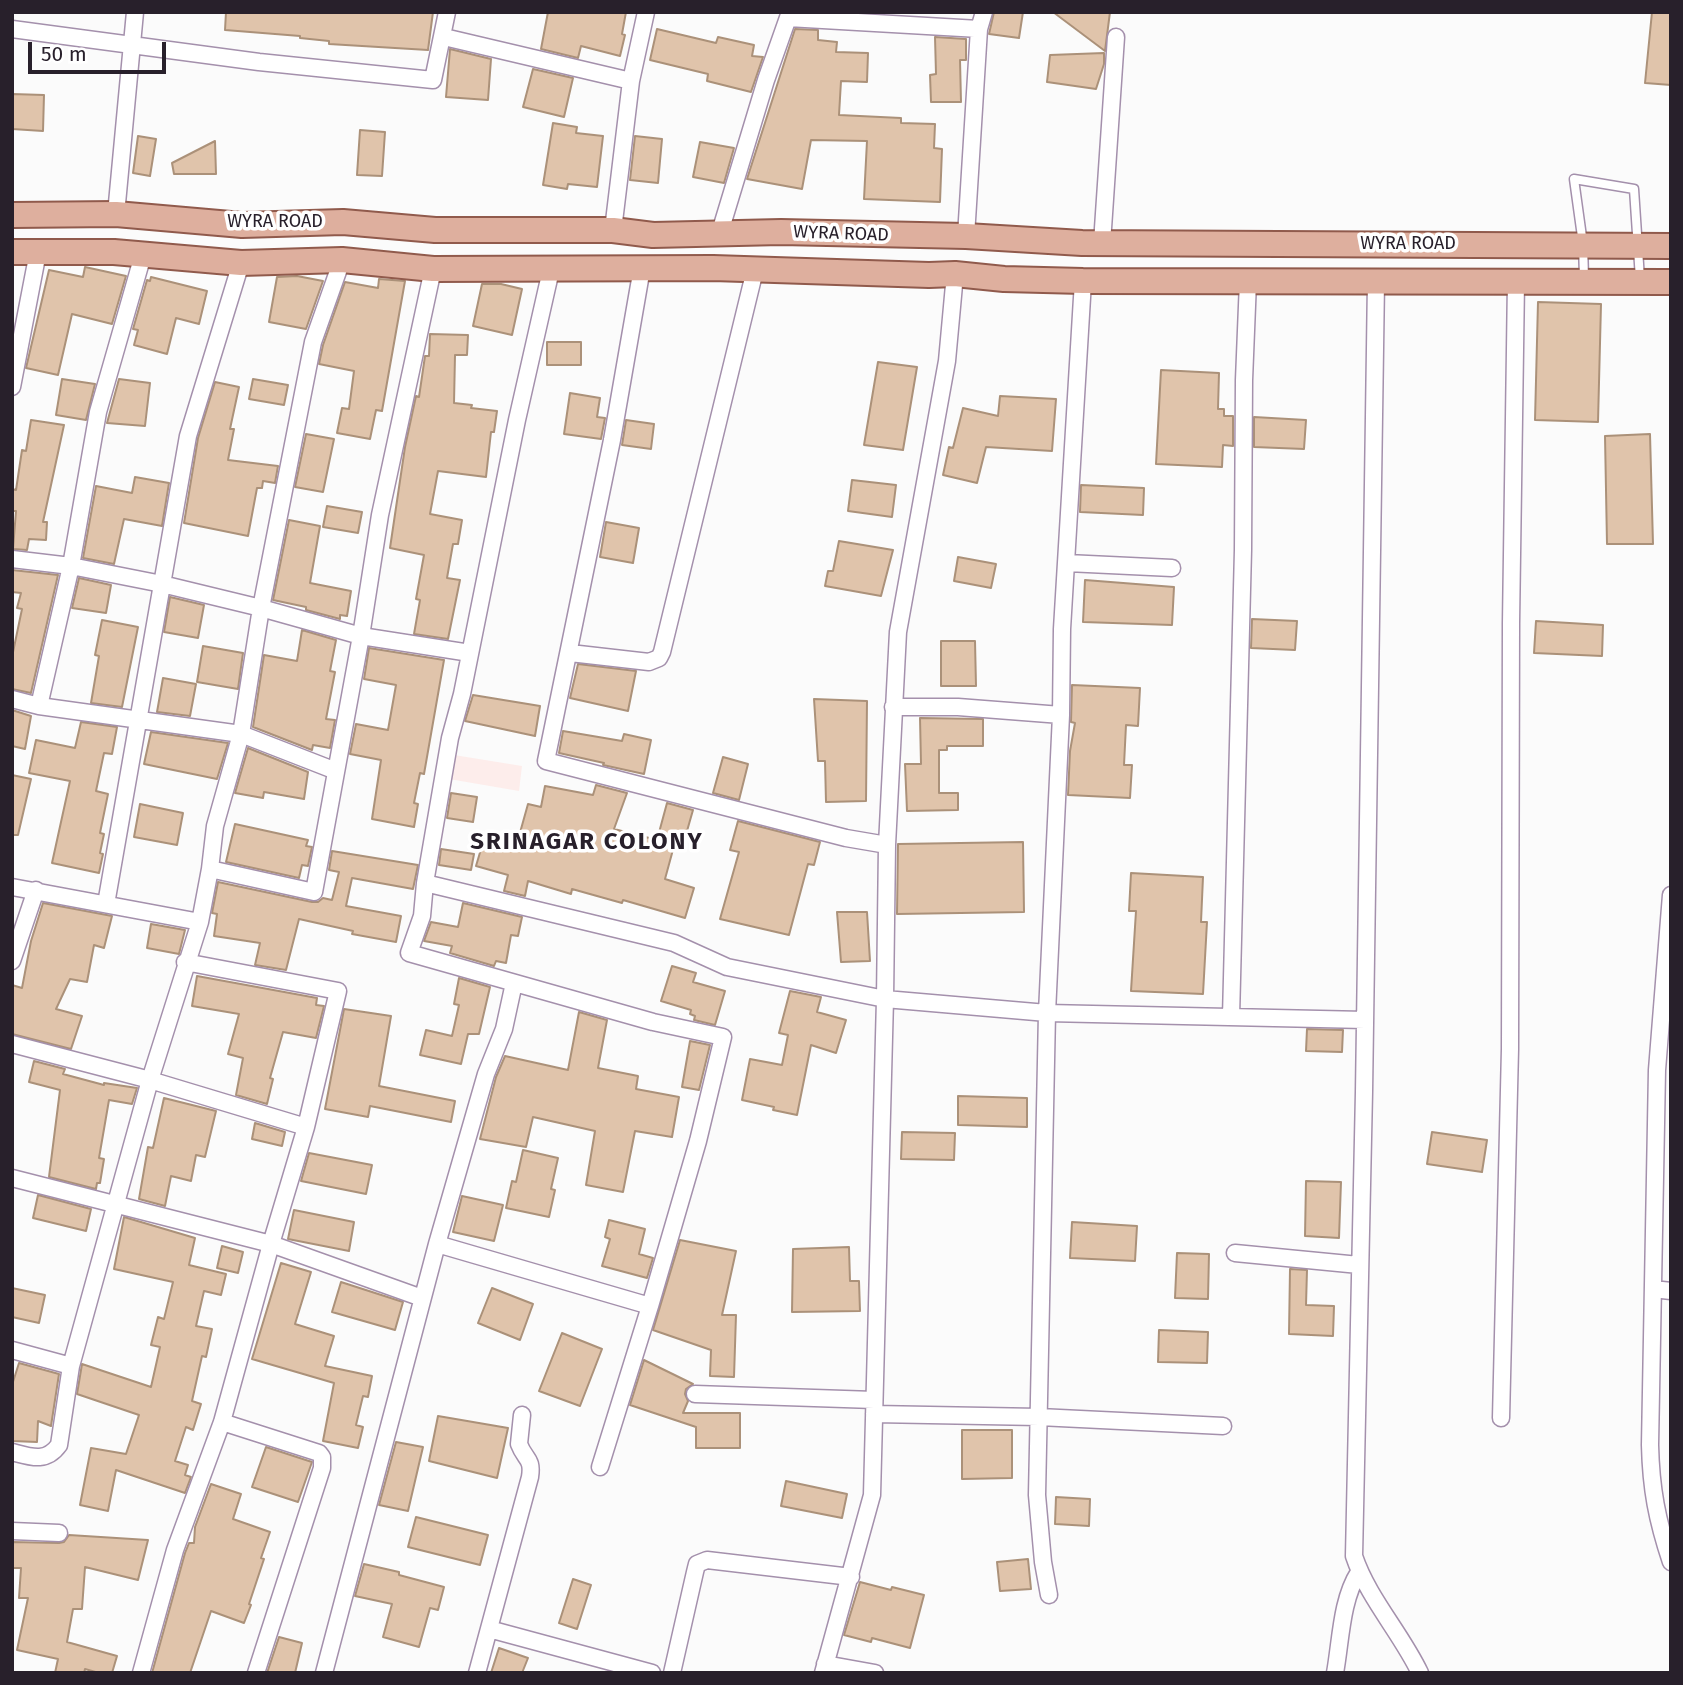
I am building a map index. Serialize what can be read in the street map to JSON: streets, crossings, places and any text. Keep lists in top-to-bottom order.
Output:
{
  "streets": {
    "main road": ["WYRA ROAD"]
  },
  "districts": ["SRINAGAR COLONY"],
  "scale_bar": "50 m"
}
